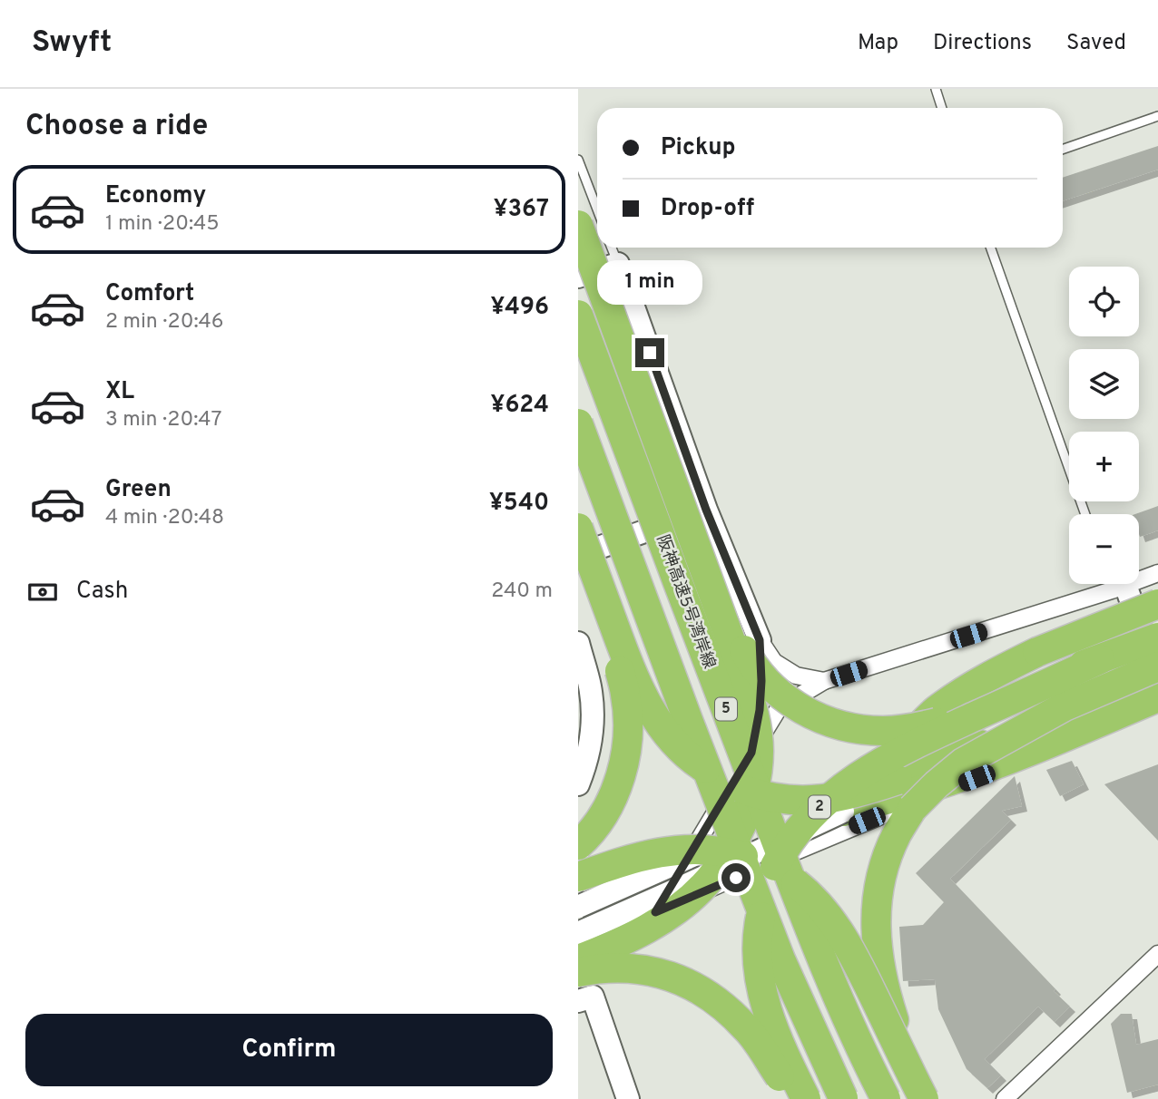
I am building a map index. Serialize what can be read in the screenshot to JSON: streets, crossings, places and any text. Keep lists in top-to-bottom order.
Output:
{
  "streets": {
    "highway": ["阪神高速5号湾岸線", "5", "2"]
  },
  "crossings": [
    ["5", "2"]
  ],
  "page": {
    "header": "Swyft",
    "nav": ["Map", "Directions", "Saved"],
    "heading": "Choose a ride",
    "banner": ["Pickup", "Drop-off"],
    "list": [
      {
        "name": "Economy",
        "note": "1 min · 20:45",
        "value": "¥367"
      },
      {
        "name": "Comfort",
        "note": "2 min · 20:46",
        "value": "¥496"
      },
      {
        "name": "XL",
        "note": "3 min · 20:47",
        "value": "¥624"
      },
      {
        "name": "Green",
        "note": "4 min · 20:48",
        "value": "¥540"
      }
    ],
    "bubble": "1 min",
    "map_buttons": ["+", "−"],
    "pay": ["Cash", "240 m"],
    "buttons": "Confirm"
  }
}
